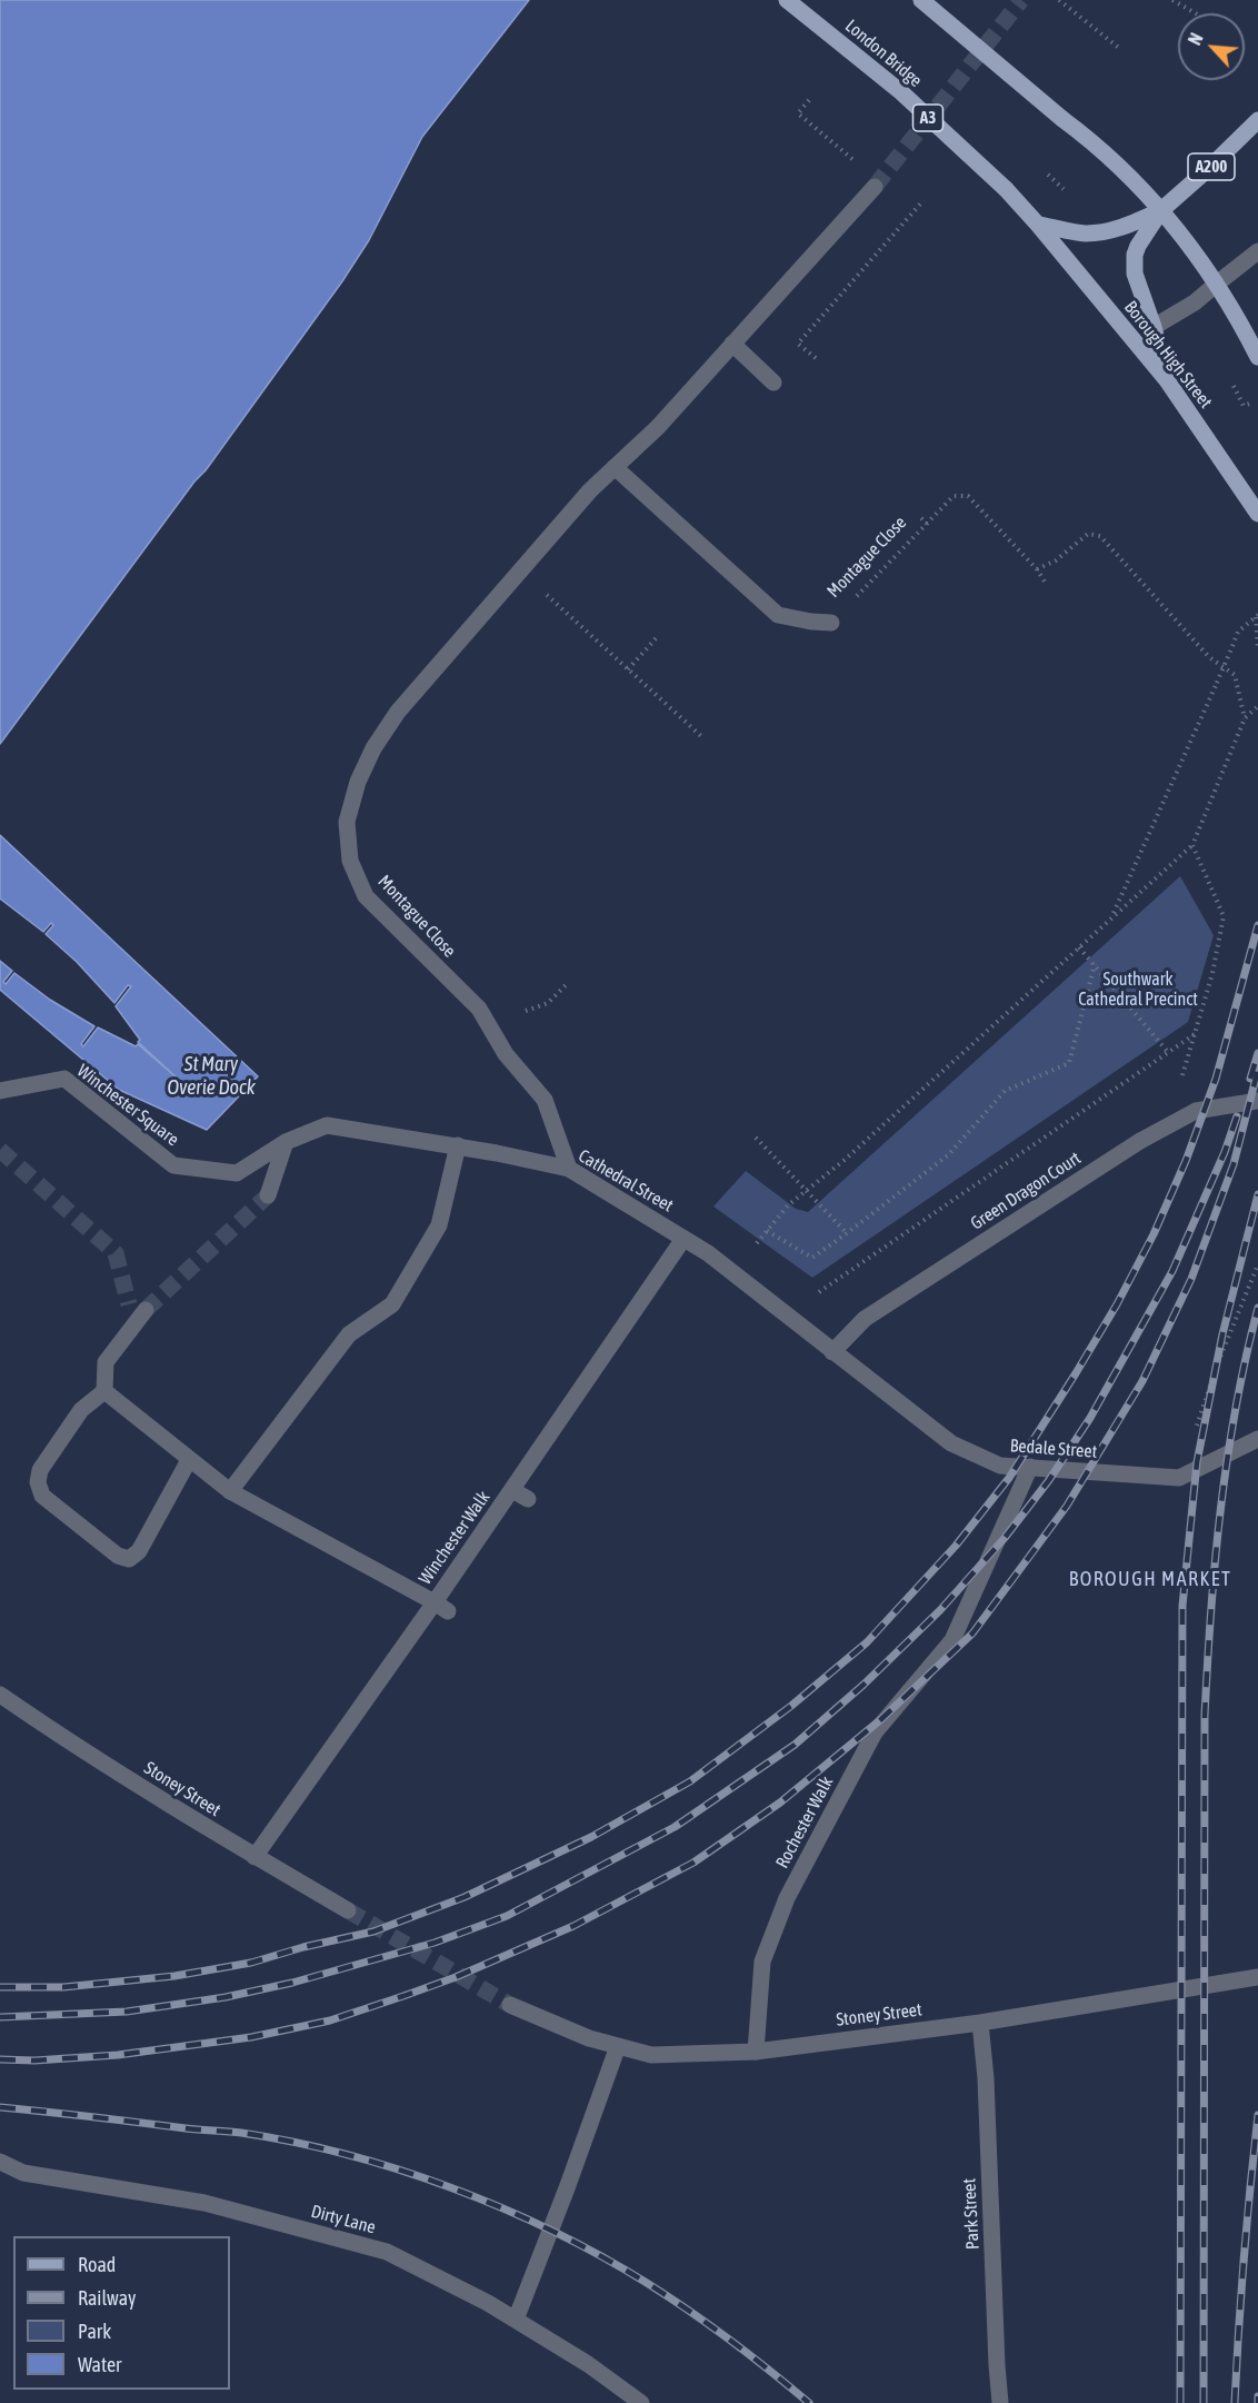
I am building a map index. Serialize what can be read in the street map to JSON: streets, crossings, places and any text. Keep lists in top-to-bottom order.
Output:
{
  "streets": {
    "main road": [
      "London Bridge",
      "A3",
      "A200",
      "Borough High Street"
    ],
    "street": [
      "Montague Close",
      "Winchester Square",
      "Cathedral Street",
      "Green Dragon Court",
      "Bedale Street",
      "Winchester Walk",
      "Stoney Street",
      "Rochester Walk",
      "Park Street",
      "Dirty Lane"
    ]
  },
  "crossings": [
    ["London Bridge", "A200"],
    ["London Bridge", "Borough High Street"],
    ["A200", "Borough High Street"],
    ["Montague Close", "Cathedral Street"],
    ["Winchester Square", "Cathedral Street"],
    ["Cathedral Street", "Green Dragon Court"],
    ["Cathedral Street", "Bedale Street"],
    ["Cathedral Street", "Winchester Walk"],
    ["Green Dragon Court", "Bedale Street"],
    ["Bedale Street", "Rochester Walk"],
    ["Winchester Walk", "Stoney Street"],
    ["Stoney Street", "Rochester Walk"],
    ["Stoney Street", "Park Street"]
  ],
  "districts": ["BOROUGH MARKET"],
  "water": ["St Mary Overie Dock"],
  "parks": ["Southwark Cathedral Precinct"],
  "legend": [
    "Road",
    "Railway",
    "Park",
    "Water"
  ],
  "north": "top left"
}
